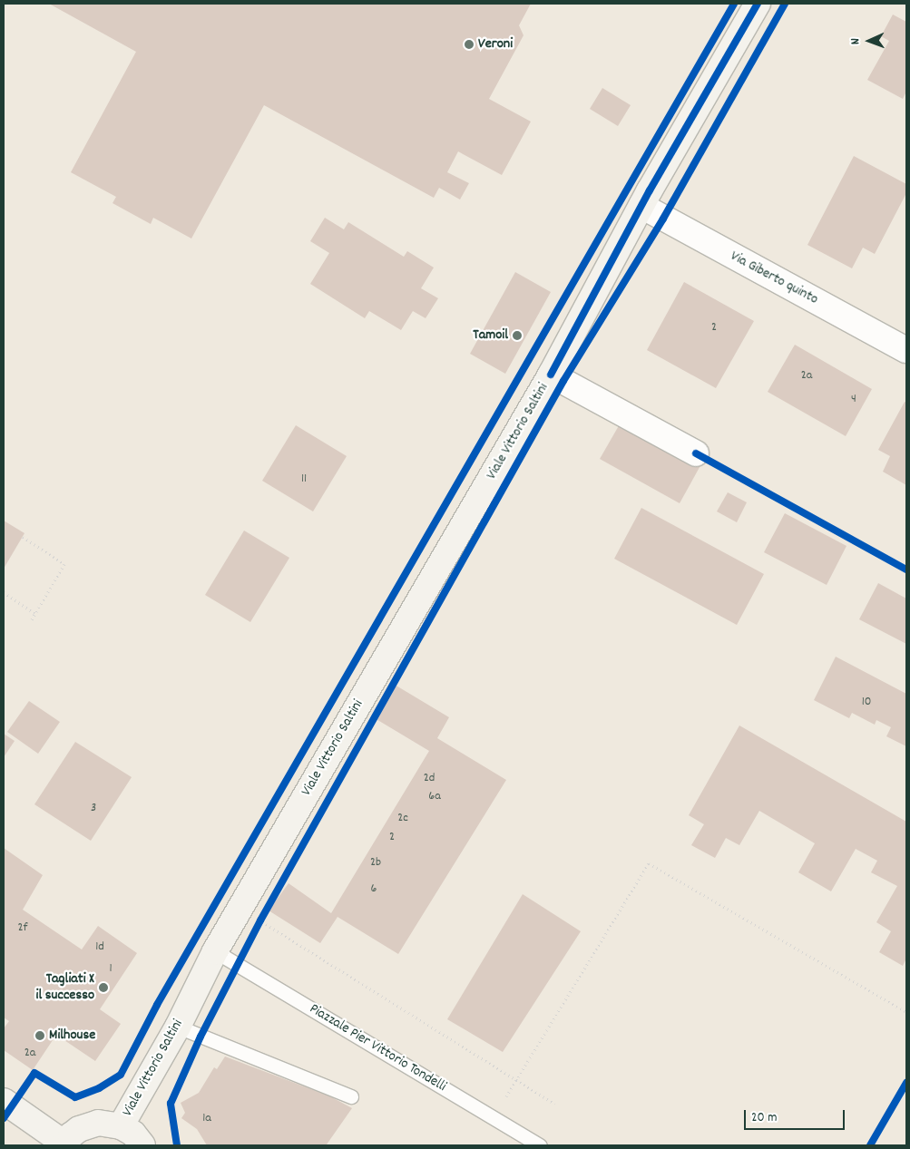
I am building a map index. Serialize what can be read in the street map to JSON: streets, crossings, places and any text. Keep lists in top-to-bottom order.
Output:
{
  "streets": {
    "street": ["Via Giberto quinto", "Viale Vittorio Saltini"],
    "lane": ["Piazzale Pier Vittorio Tondelli"]
  },
  "crossings": [
    ["Via Giberto quinto", "Viale Vittorio Saltini"],
    ["Viale Vittorio Saltini", "Piazzale Pier Vittorio Tondelli"]
  ],
  "places": [
    "Veroni",
    "Tamoil",
    "Tagliati X il successo",
    "Milhouse"
  ],
  "house_numbers": [
    "2",
    "2a",
    "4",
    "11",
    "10",
    "2d",
    "6a",
    "3",
    "2c",
    "2",
    "2b",
    "6",
    "2f",
    "1d",
    "1",
    "2a",
    "1a"
  ],
  "scale_bar": "20 m",
  "north": "left"
}
